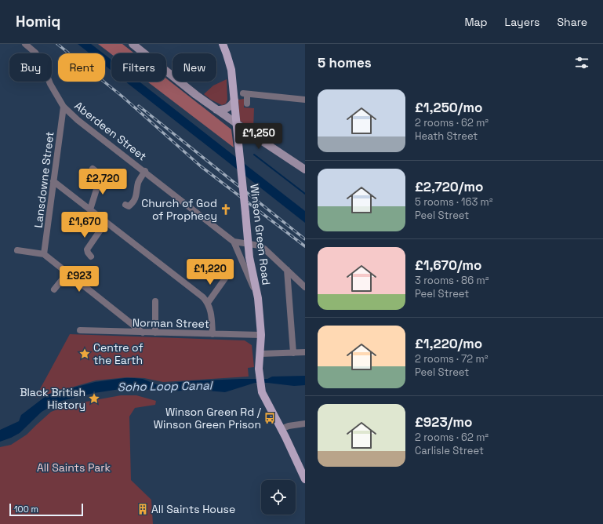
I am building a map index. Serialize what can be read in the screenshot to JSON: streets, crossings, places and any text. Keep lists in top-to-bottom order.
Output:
{
  "streets": {
    "main road": ["Winson Green Road"],
    "street": ["Aberdeen Street", "Lansdowne Street", "Norman Street"]
  },
  "crossings": [
    ["Aberdeen Street", "Lansdowne Street"],
    ["Aberdeen Street", "Winson Green Road"],
    ["Winson Green Road", "Norman Street"]
  ],
  "water": ["Soho Loop Canal"],
  "parks": ["All Saints Park"],
  "places": {
    "church": ["Church of God of Prophecy"],
    "place": ["Centre of the Earth", "Black British History"],
    "bus stop": ["Winson Green Rd / Winson Green Prison"],
    "building": ["All Saints House"]
  },
  "scale_bar": "100 m",
  "page": {
    "header": "Homiq",
    "nav": ["Map", "Layers", "Share"],
    "heading": "5 homes",
    "chip": [
      "Buy",
      "Rent",
      "Filters",
      "New"
    ],
    "list": [
      {
        "name": "£1,250/mo",
        "note": "2 rooms · 62 m² · Heath Street"
      },
      {
        "name": "£2,720/mo",
        "note": "5 rooms · 163 m² · Peel Street"
      },
      {
        "name": "£1,670/mo",
        "note": "3 rooms · 86 m² · Peel Street"
      },
      {
        "name": "£1,220/mo",
        "note": "2 rooms · 72 m² · Peel Street"
      },
      {
        "name": "£923/mo",
        "note": "2 rooms · 62 m² · Carlisle Street"
      }
    ],
    "price": [
      "£1,250",
      "£2,720",
      "£1,670",
      "£1,220",
      "£923"
    ],
    "scale": "100 m"
  }
}
